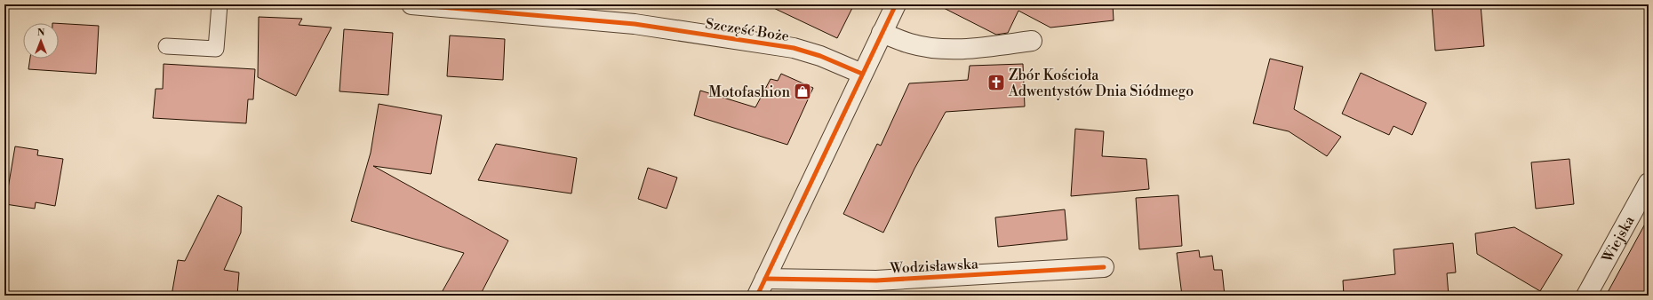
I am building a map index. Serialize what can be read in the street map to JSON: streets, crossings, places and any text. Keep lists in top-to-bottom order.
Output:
{
  "streets": {
    "street": ["Szczęść Boże", "Wiejska", "Wodzisławska"]
  },
  "crossings": [
    ["Szczęść Boże", "Wodzisławska"]
  ],
  "places": {
    "church": ["Zbór Kościoła Adwentystów Dnia Siódmego"],
    "shop": ["Motofashion"]
  },
  "north": "top"
}
